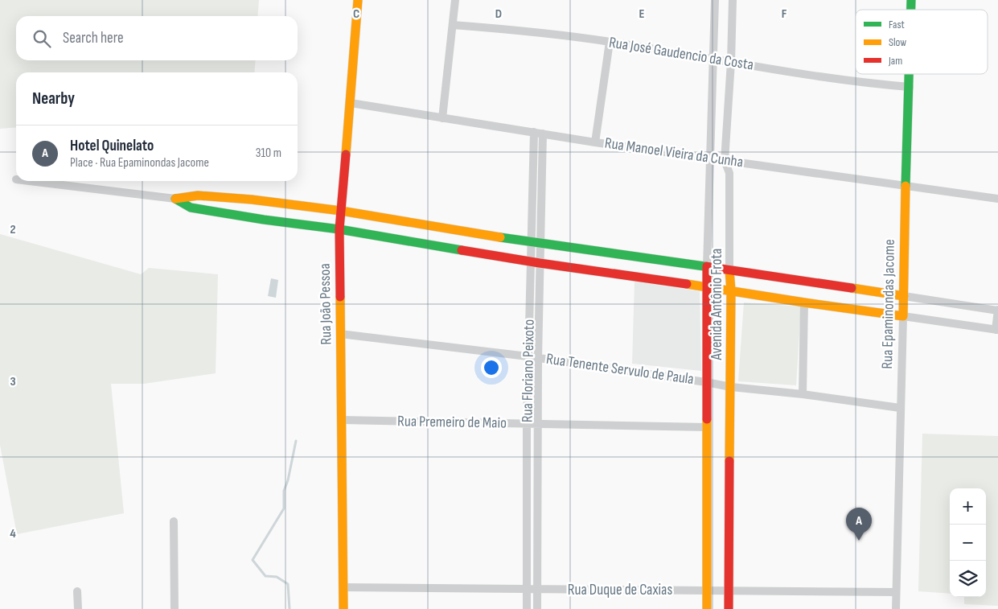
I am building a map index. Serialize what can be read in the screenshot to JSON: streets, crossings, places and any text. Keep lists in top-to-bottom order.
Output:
{
  "streets": {
    "street": [
      "Rua José Gaudencio da Costa",
      "Rua Manoel Vieira da Cunha",
      "Rua João Pessoa",
      "Avenida Antônio Frota",
      "Rua Epaminondas Jacome",
      "Rua Tenente Servulo de Paula",
      "Rua Floriano Peixoto",
      "Rua Premeiro de Maio",
      "Rua Duque de Caxias"
    ]
  },
  "crossings": [
    ["Rua José Gaudencio da Costa", "Avenida Antônio Frota"],
    ["Rua José Gaudencio da Costa", "Rua Epaminondas Jacome"],
    ["Rua Manoel Vieira da Cunha", "Rua João Pessoa"],
    ["Rua Manoel Vieira da Cunha", "Avenida Antônio Frota"],
    ["Rua Manoel Vieira da Cunha", "Rua Epaminondas Jacome"],
    ["Rua Manoel Vieira da Cunha", "Rua Floriano Peixoto"],
    ["Rua João Pessoa", "Rua Tenente Servulo de Paula"],
    ["Rua João Pessoa", "Rua Premeiro de Maio"],
    ["Rua João Pessoa", "Rua Duque de Caxias"],
    ["Avenida Antônio Frota", "Rua Tenente Servulo de Paula"],
    ["Avenida Antônio Frota", "Rua Premeiro de Maio"],
    ["Avenida Antônio Frota", "Rua Duque de Caxias"],
    ["Rua Epaminondas Jacome", "Rua Tenente Servulo de Paula"],
    ["Rua Epaminondas Jacome", "Rua Duque de Caxias"],
    ["Rua Tenente Servulo de Paula", "Rua Floriano Peixoto"],
    ["Rua Floriano Peixoto", "Rua Premeiro de Maio"],
    ["Rua Floriano Peixoto", "Rua Duque de Caxias"]
  ],
  "legend": ["Fast", "Slow", "Jam"],
  "page": {
    "search": "Search here",
    "heading": "Nearby",
    "list": [
      {
        "mark": "A",
        "name": "Hotel Quinelato",
        "note": "Place · Rua Epaminondas Jacome",
        "value": "310 m"
      }
    ],
    "map_buttons": ["+", "−"],
    "pins": "A"
  },
  "grid": {
    "columns": [
      "C",
      "D",
      "E",
      "F"
    ],
    "rows": ["2", "3", "4"]
  }
}
